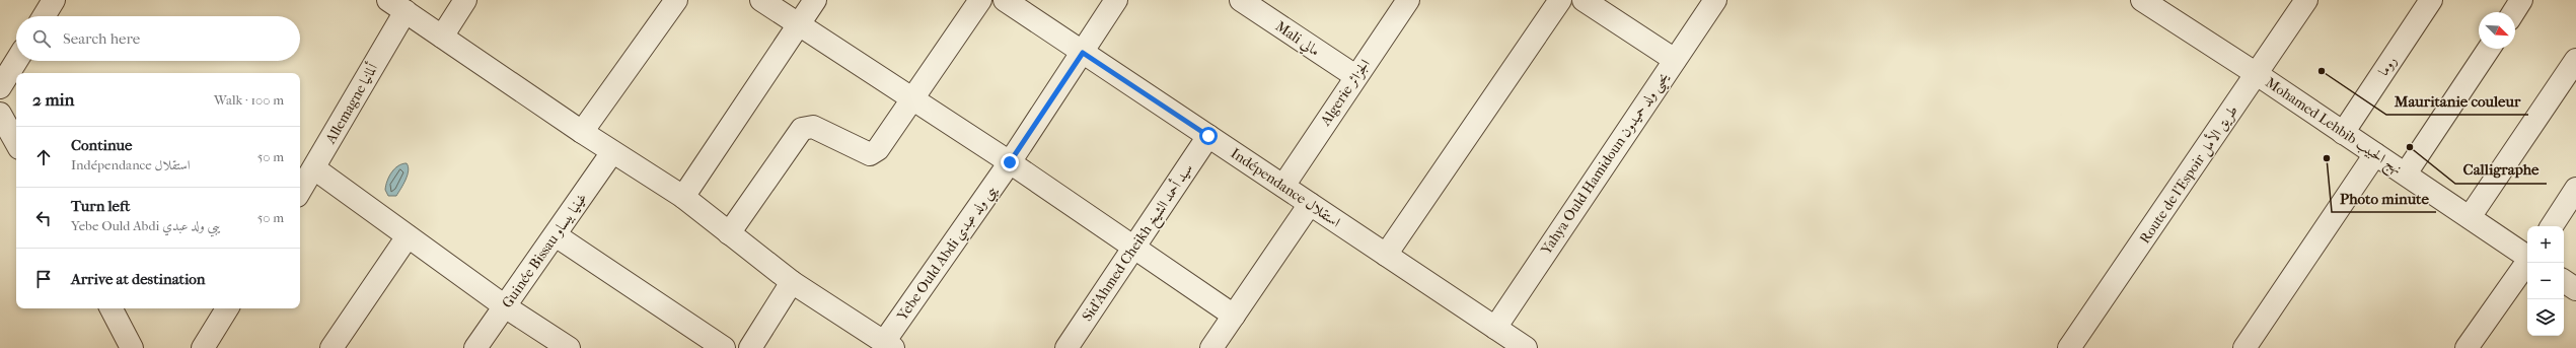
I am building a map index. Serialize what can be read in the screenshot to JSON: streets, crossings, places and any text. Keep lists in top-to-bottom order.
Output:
{
  "streets": {
    "street": [
      "Mali مالي",
      "روما",
      "Algerie الجزائر",
      "Allemagne ألمانيا",
      "Mohamed Lehbib نهج الحبيب",
      "Yahya Ould Hamidoun يحيى ولد حميدون",
      "Route de l’Espoir طريق الأمل",
      "Indépendance استقلال",
      "Sid'Ahmed Cheikh سيد أحمد الشيخ",
      "Guinée Bissau غينيا بيساو",
      "Yebe Ould Abdi يبي ولد عبدي"
    ]
  },
  "crossings": [
    ["Mali مالي", "Algerie الجزائر"],
    ["روما", "Mohamed Lehbib نهج الحبيب"],
    ["Algerie الجزائر", "Indépendance استقلال"],
    ["Mohamed Lehbib نهج الحبيب", "Route de l’Espoir طريق الأمل"],
    ["Yahya Ould Hamidoun يحيى ولد حميدون", "Indépendance استقلال"],
    ["Indépendance استقلال", "Sid'Ahmed Cheikh سيد أحمد الشيخ"],
    ["Indépendance استقلال", "Yebe Ould Abdi يبي ولد عبدي"]
  ],
  "places": ["Mauritanie couleur", "Calligraphe", "Photo minute"],
  "north": "bottom right",
  "page": {
    "search": "Search here",
    "heading": ["2 min", "Walk · 100 m"],
    "list": [
      ["Continue", "Indépendance استقلال", "50 m"],
      ["Turn left", "Yebe Ould Abdi يبي ولد عبدي", "50 m"],
      "Arrive at destination"
    ],
    "map_buttons": ["+", "−"]
  }
}
